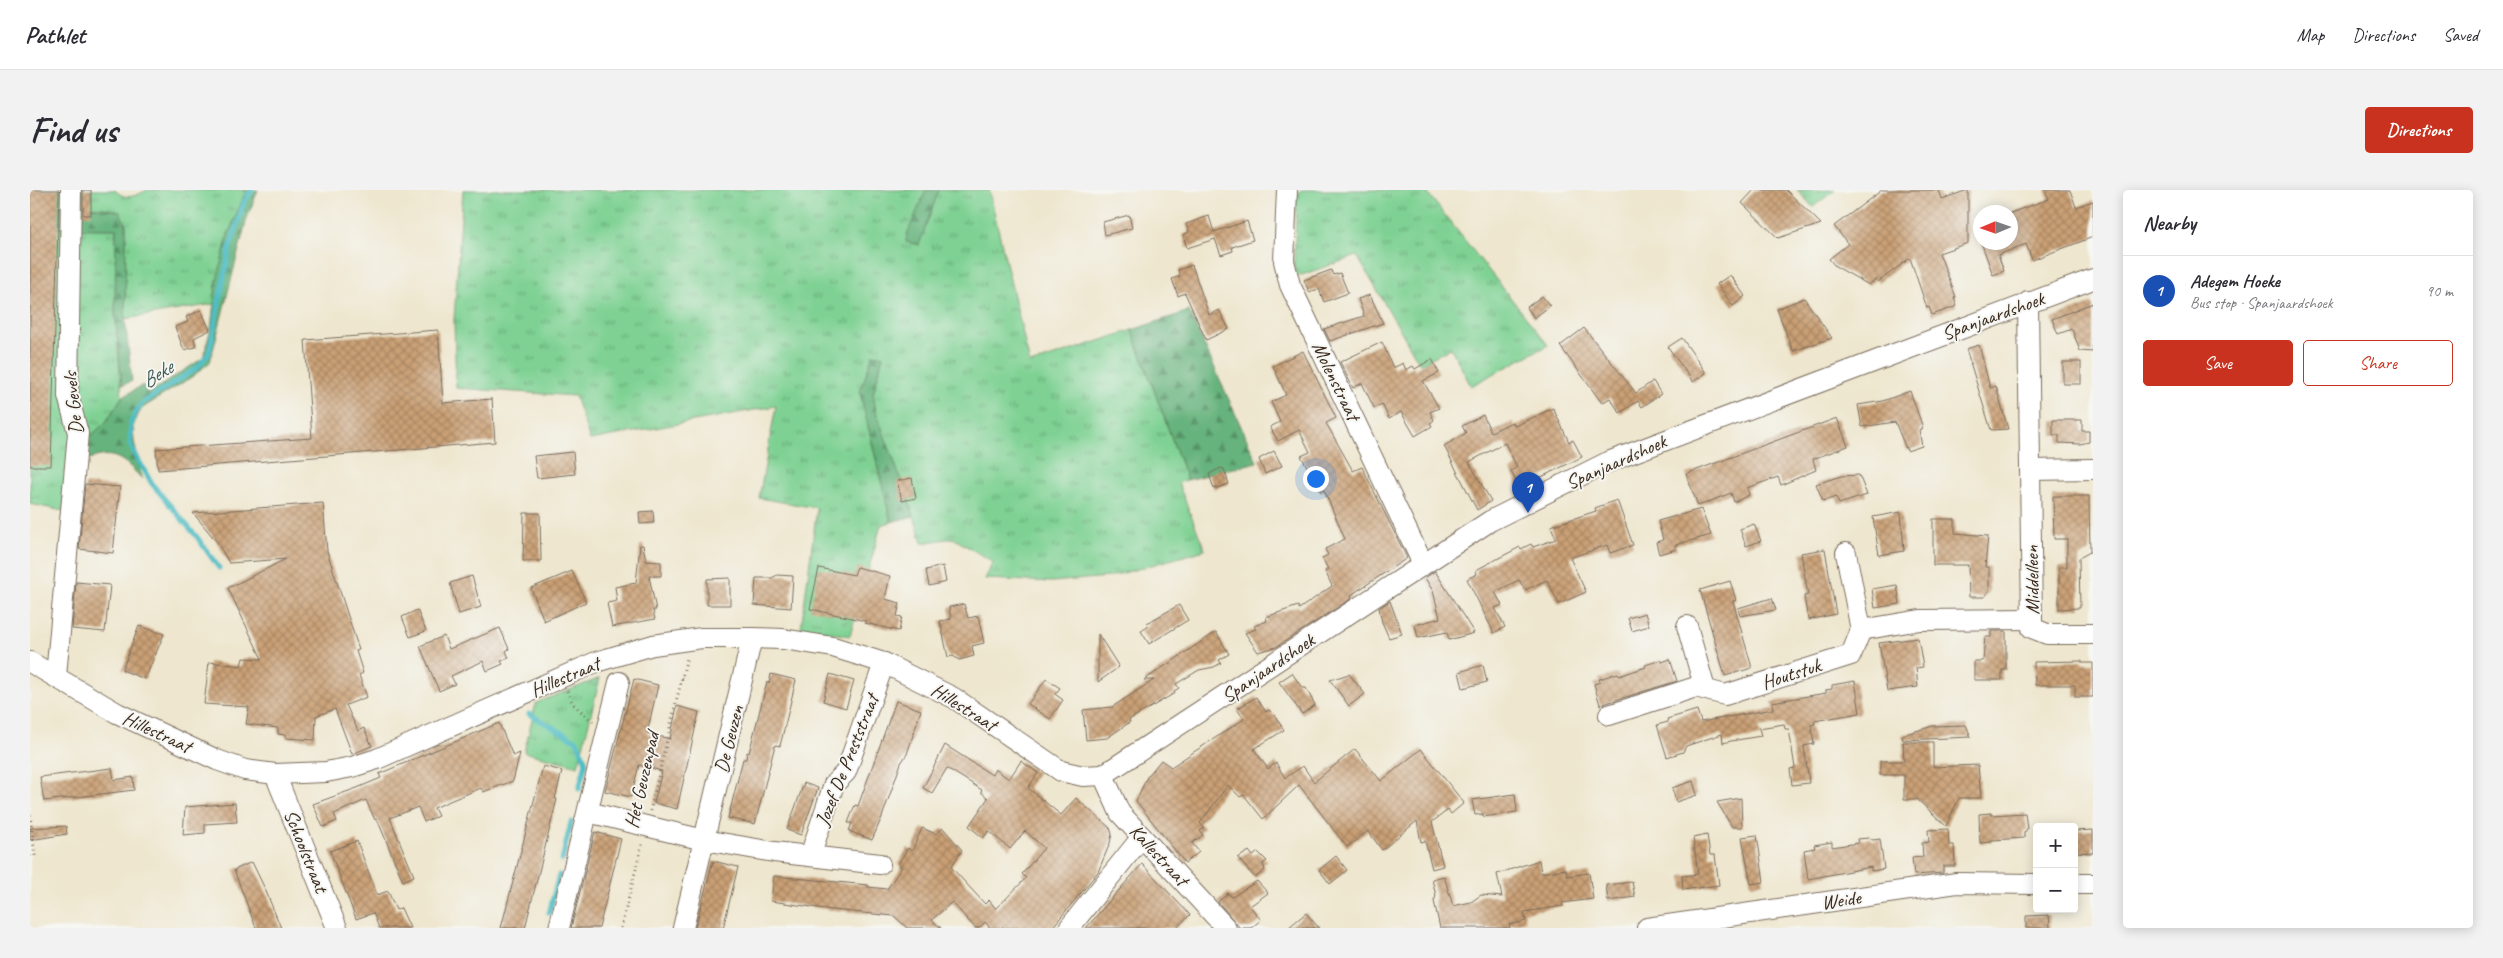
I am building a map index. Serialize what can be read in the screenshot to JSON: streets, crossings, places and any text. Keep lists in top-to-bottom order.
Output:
{
  "streets": {
    "street": [
      "Spanjaardshoek",
      "Molenstraat",
      "De Gevels",
      "Middelleen",
      "Houtstuk",
      "Hillestraat",
      "De Geuzen",
      "Jozef De Preststraat",
      "Schoolstraat",
      "Kallestraat",
      "Weide"
    ],
    "path": ["Het Geuzenpad"]
  },
  "crossings": [
    ["Spanjaardshoek", "Molenstraat"],
    ["Spanjaardshoek", "Middelleen"],
    ["Spanjaardshoek", "Hillestraat"],
    ["Spanjaardshoek", "Kallestraat"],
    ["De Gevels", "Hillestraat"],
    ["Hillestraat", "De Geuzen"],
    ["Hillestraat", "Jozef De Preststraat"],
    ["Hillestraat", "Het Geuzenpad"],
    ["Hillestraat", "Schoolstraat"],
    ["Hillestraat", "Kallestraat"],
    ["De Geuzen", "Jozef De Preststraat"]
  ],
  "water": ["Beke"],
  "north": "left",
  "page": {
    "header": "Pathlet",
    "nav": ["Map", "Directions", "Saved"],
    "buttons": [
      "Directions",
      ["Save", "Share"]
    ],
    "title": "Find us",
    "heading": "Nearby",
    "list": [
      {
        "mark": "1",
        "name": "Adegem Hoeke",
        "note": "Bus stop · Spanjaardshoek",
        "value": "90 m"
      }
    ],
    "pins": "1",
    "map_buttons": ["+", "−"]
  }
}
